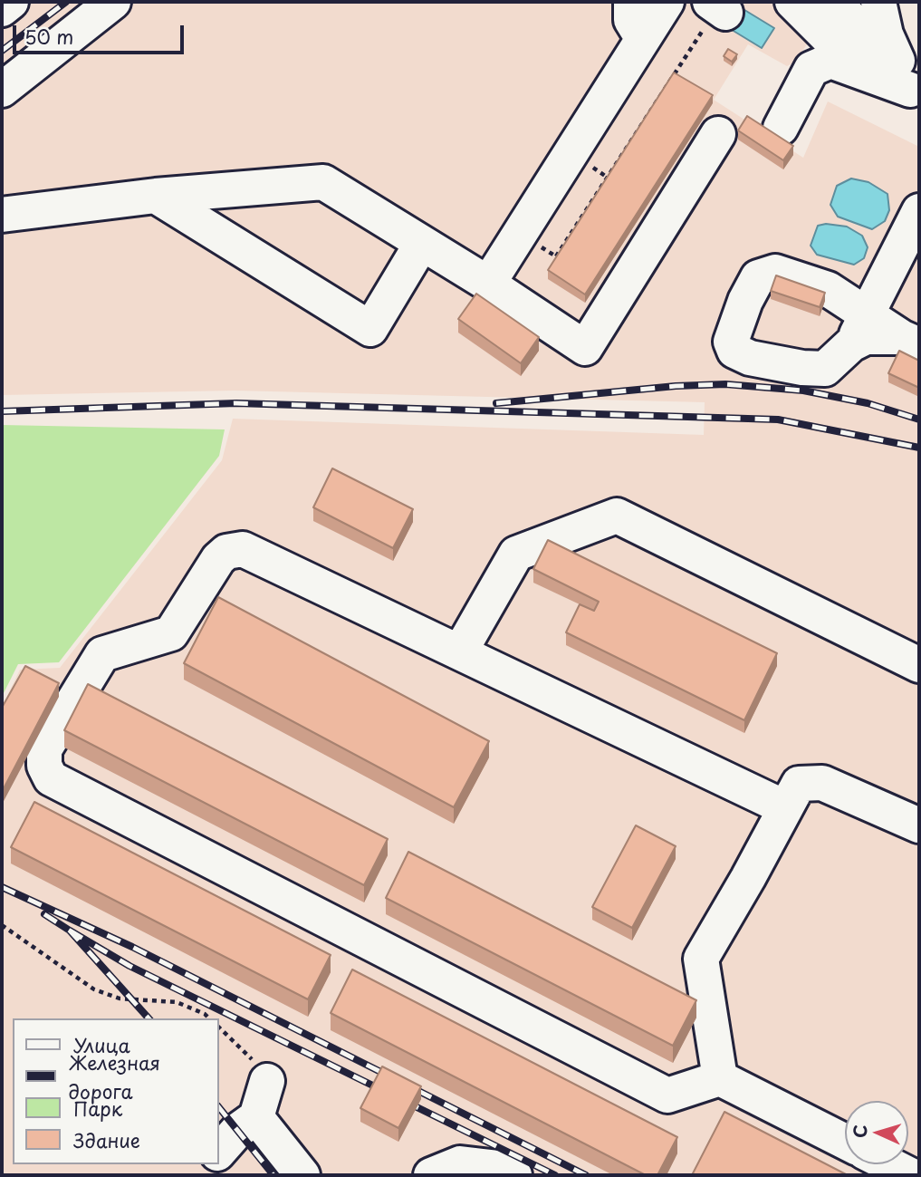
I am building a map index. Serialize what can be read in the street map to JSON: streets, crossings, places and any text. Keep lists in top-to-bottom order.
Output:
{
  "legend": [
    "Улица",
    "Железная дорога",
    "Парк",
    "Здание"
  ],
  "scale_bar": "50 m",
  "north": "left"
}
